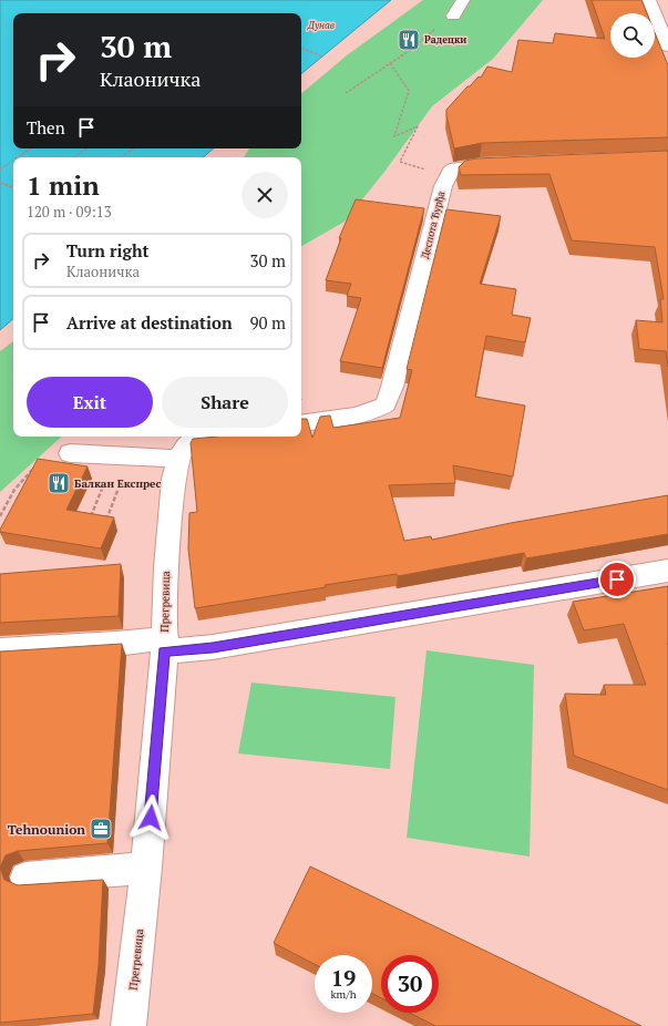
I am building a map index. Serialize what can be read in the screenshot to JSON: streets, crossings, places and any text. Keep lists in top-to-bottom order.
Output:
{
  "streets": {
    "street": ["Деспота Ђурђа", "Прегревица"]
  },
  "water": ["Дунав"],
  "places": {
    "restaurant": ["Радецки", "Балкан Експрес"],
    "office": ["Tehnounion"]
  },
  "page": {
    "turn": ["30 m", "Клаоничка"],
    "then": "Then",
    "heading": ["1 min", "120 m · 09:13"],
    "list": [
      {
        "name": "Turn right",
        "note": "Клаоничка",
        "value": "30 m"
      },
      {
        "name": "Arrive at destination",
        "value": "90 m"
      }
    ],
    "buttons": ["Exit", "Share"],
    "speed": "19 km/h",
    "limit": "30"
  }
}
